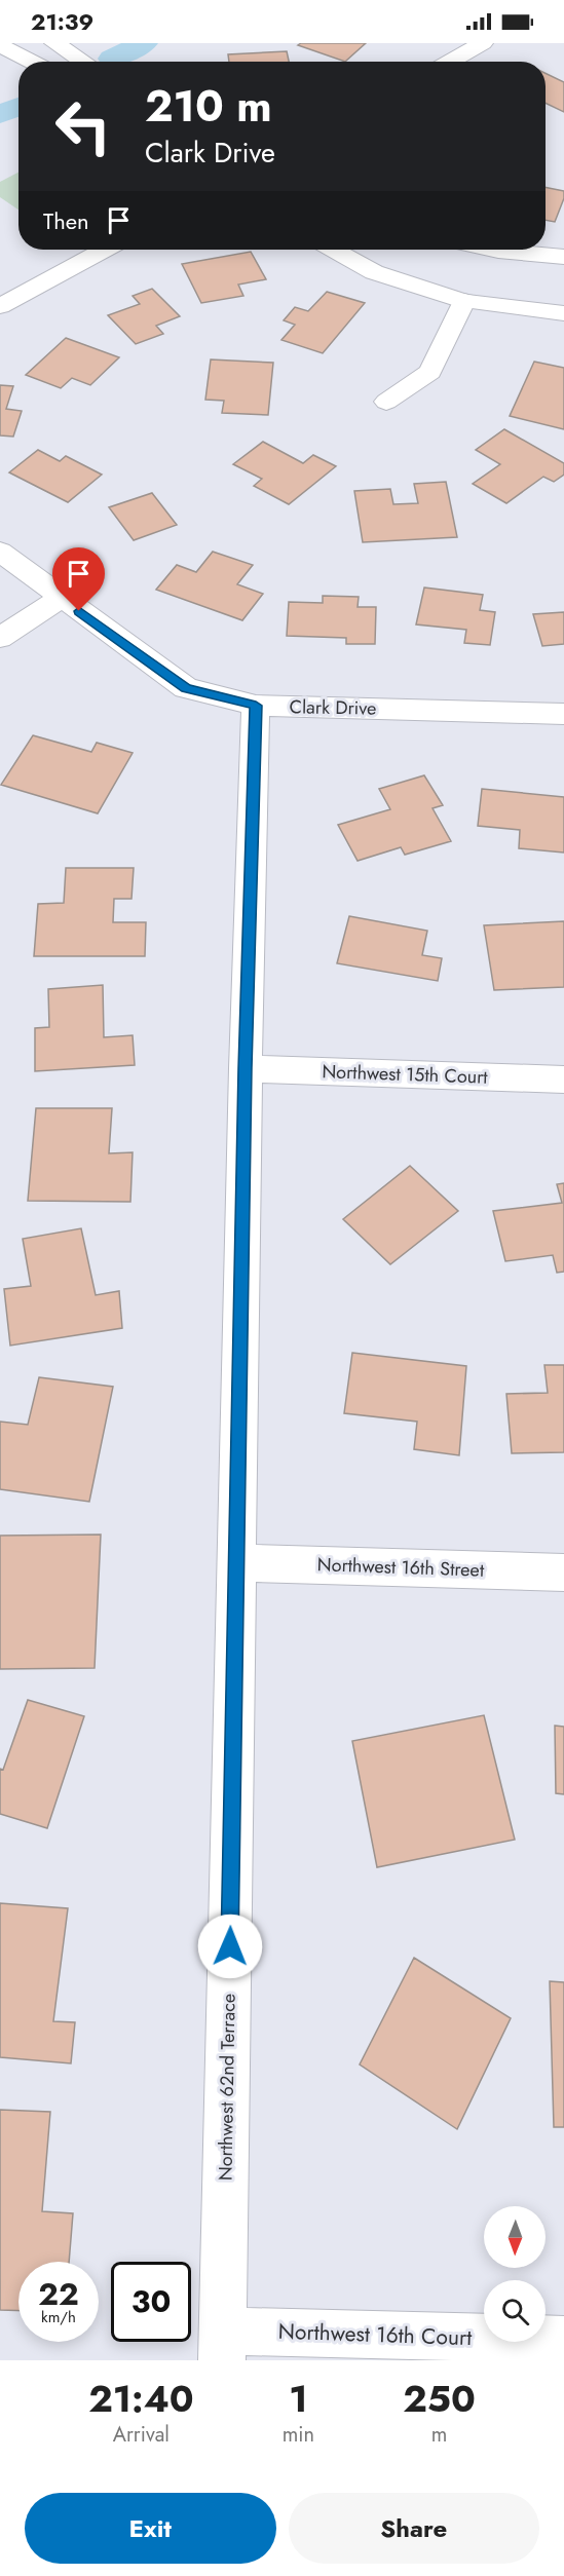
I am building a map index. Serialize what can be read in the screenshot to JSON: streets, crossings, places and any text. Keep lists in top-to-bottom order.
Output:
{
  "streets": {
    "street": [
      "Clark Drive",
      "Northwest 15th Court",
      "Northwest 16th Street",
      "Northwest 62nd Terrace",
      "Northwest 16th Court"
    ]
  },
  "crossings": [
    ["Clark Drive", "Northwest 62nd Terrace"],
    ["Northwest 15th Court", "Northwest 62nd Terrace"],
    ["Northwest 16th Street", "Northwest 62nd Terrace"],
    ["Northwest 62nd Terrace", "Northwest 16th Court"]
  ],
  "north": "bottom",
  "page": {
    "status": "21:39",
    "turn": ["210 m", "Clark Drive"],
    "then": "Then",
    "speed": "22 km/h",
    "limit": "30",
    "eta": [
      "21:40",
      "Arrival",
      "1",
      "min",
      "250",
      "m"
    ],
    "buttons": ["Exit", "Share"]
  }
}
